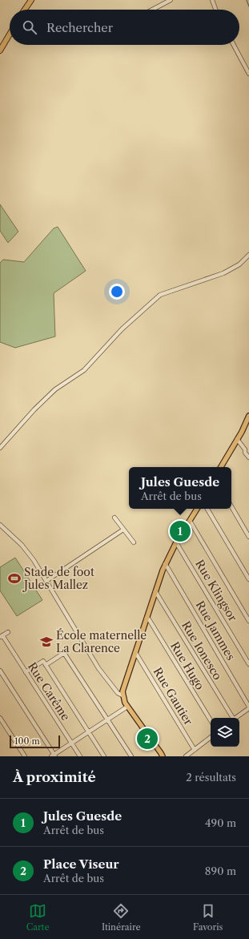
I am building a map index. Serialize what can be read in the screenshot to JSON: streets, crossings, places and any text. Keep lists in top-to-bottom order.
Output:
{
  "streets": {
    "street": [
      "Rue Klingsor",
      "Rue Jammes",
      "Rue Ionesco",
      "Rue Hugo",
      "Rue Carême",
      "Rue Gautier"
    ]
  },
  "places": {
    "sports": ["Stade de foot Jules Mallez"],
    "school or university": ["École maternelle La Clarence"]
  },
  "scale_bar": "100 m",
  "page": {
    "search": "Rechercher",
    "popup": ["Jules Guesde", "Arrêt de bus"],
    "pins": ["1", "2"],
    "scale": "100 m",
    "heading": ["À proximité", "2 résultats"],
    "list": [
      {
        "mark": "1",
        "name": "Jules Guesde",
        "note": "Arrêt de bus",
        "value": "490 m"
      },
      {
        "mark": "2",
        "name": "Place Viseur",
        "note": "Arrêt de bus",
        "value": "890 m"
      }
    ],
    "nav": ["Carte", "Itinéraire", "Favoris"]
  }
}
